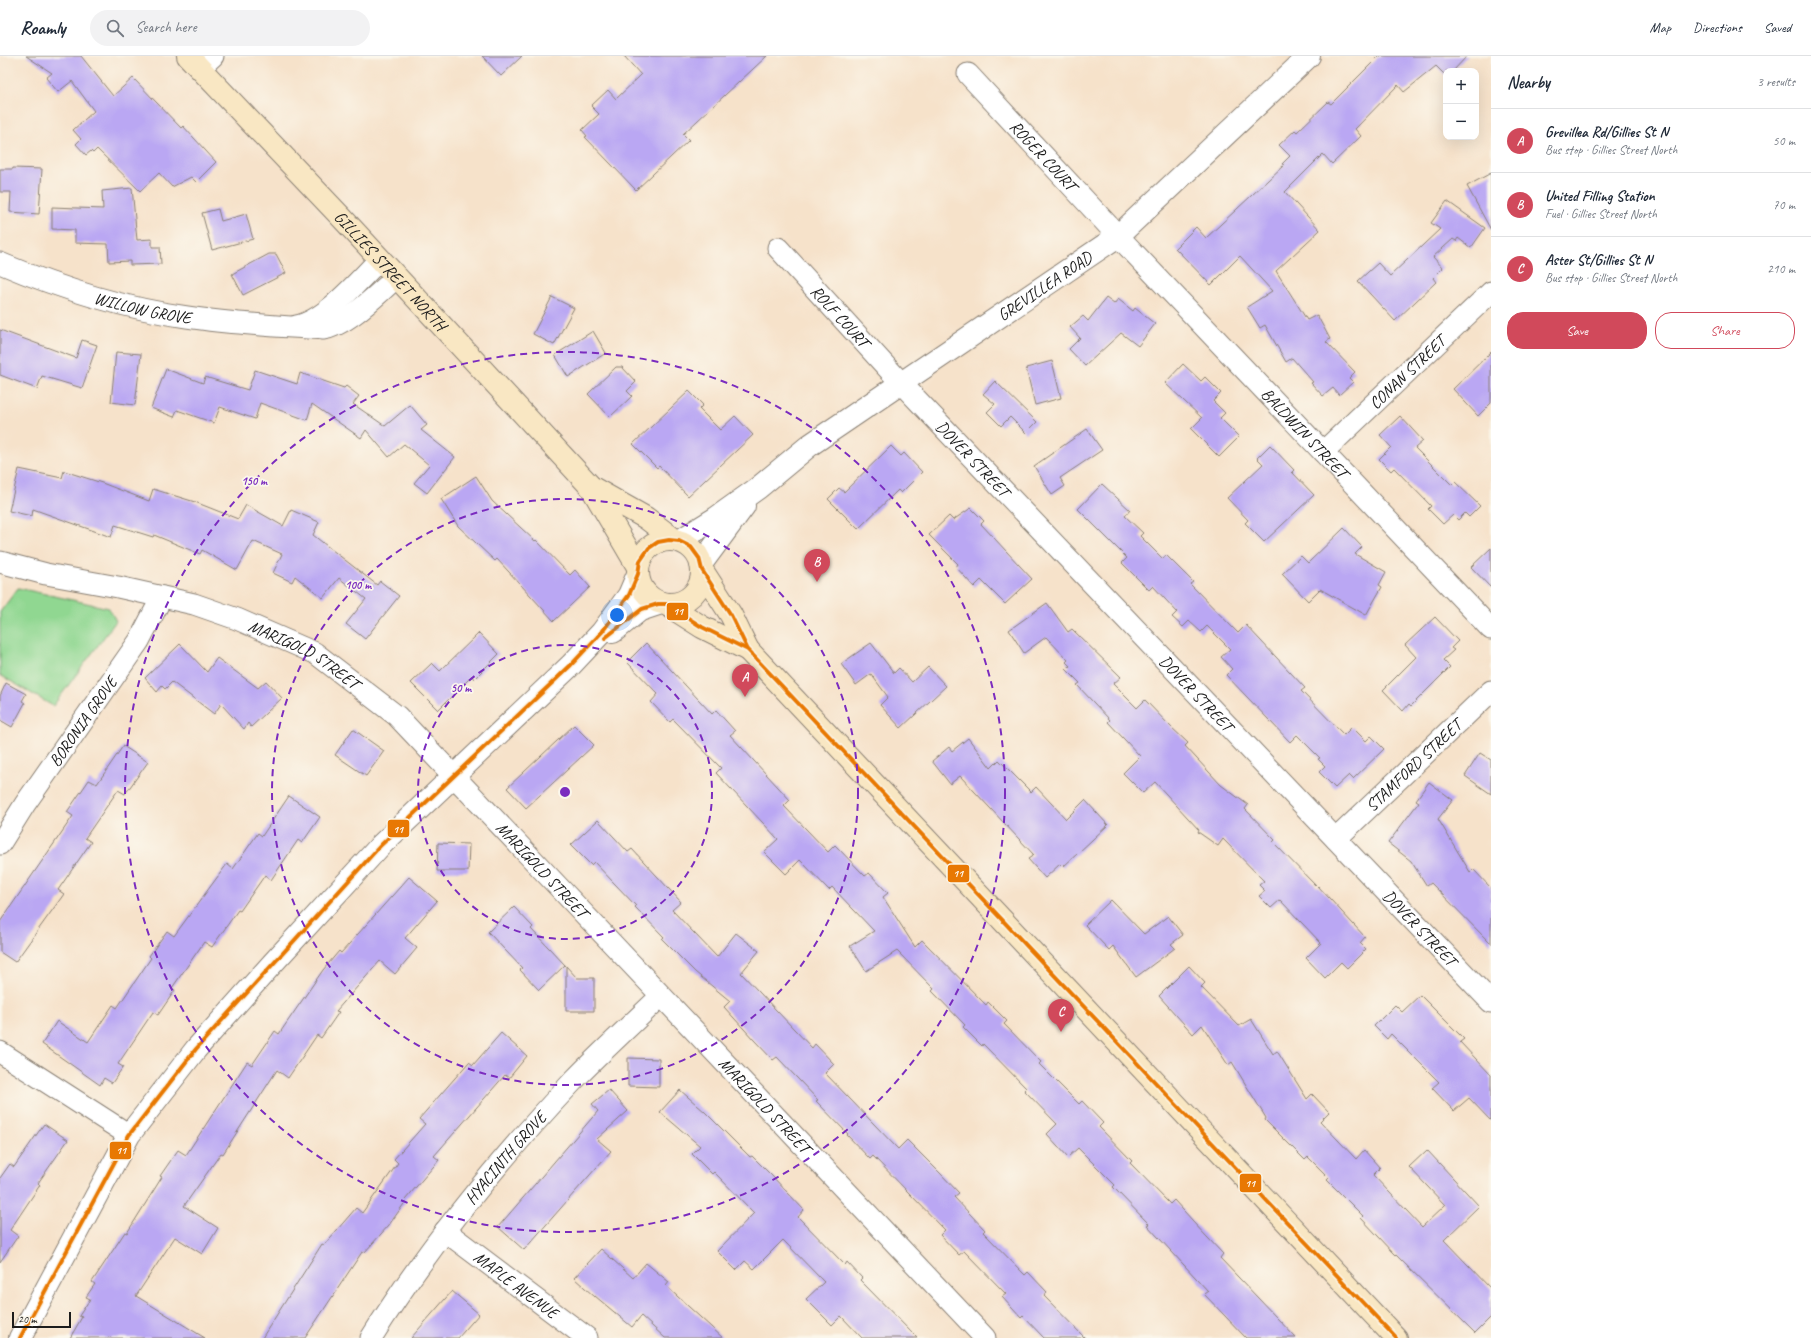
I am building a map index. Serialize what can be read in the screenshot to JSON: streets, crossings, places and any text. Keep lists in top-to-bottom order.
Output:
{
  "streets": {
    "main road": ["GILLIES STREET NORTH"],
    "street": [
      "ROGER COURT",
      "GREVILLEA ROAD",
      "WILLOW GROVE",
      "ROLF COURT",
      "CONAN STREET",
      "BALDWIN STREET",
      "DOVER STREET",
      "MARIGOLD STREET",
      "BORONIA GROVE",
      "STAMFORD STREET",
      "HYACINTH GROVE",
      "MAPLE AVENUE"
    ]
  },
  "crossings": [
    ["ROGER COURT", "GREVILLEA ROAD"],
    ["ROGER COURT", "BALDWIN STREET"],
    ["GILLIES STREET NORTH", "GREVILLEA ROAD"],
    ["GILLIES STREET NORTH", "WILLOW GROVE"],
    ["GREVILLEA ROAD", "ROLF COURT"],
    ["GREVILLEA ROAD", "BALDWIN STREET"],
    ["GREVILLEA ROAD", "DOVER STREET"],
    ["ROLF COURT", "DOVER STREET"],
    ["CONAN STREET", "BALDWIN STREET"],
    ["DOVER STREET", "STAMFORD STREET"],
    ["MARIGOLD STREET", "BORONIA GROVE"],
    ["MARIGOLD STREET", "HYACINTH GROVE"],
    ["HYACINTH GROVE", "MAPLE AVENUE"]
  ],
  "lines": ["transit line 11"],
  "scale_bar": "20 m",
  "page": {
    "header": "Roamly",
    "search": "Search here",
    "nav": ["Map", "Directions", "Saved"],
    "heading": ["Nearby", "3 results"],
    "map_buttons": ["+", "−"],
    "list": [
      {
        "mark": "A",
        "name": "Grevillea Rd/Gillies St N",
        "note": "Bus stop · Gillies Street North",
        "value": "50 m"
      },
      {
        "mark": "B",
        "name": "United Filling Station",
        "note": "Fuel · Gillies Street North",
        "value": "70 m"
      },
      {
        "mark": "C",
        "name": "Aster St/Gillies St N",
        "note": "Bus stop · Gillies Street North",
        "value": "210 m"
      }
    ],
    "buttons": ["Save", "Share"],
    "pins": ["B", "A", "C"],
    "scale": "20 m"
  },
  "rings": ["150 m", "100 m", "50 m"]
}
